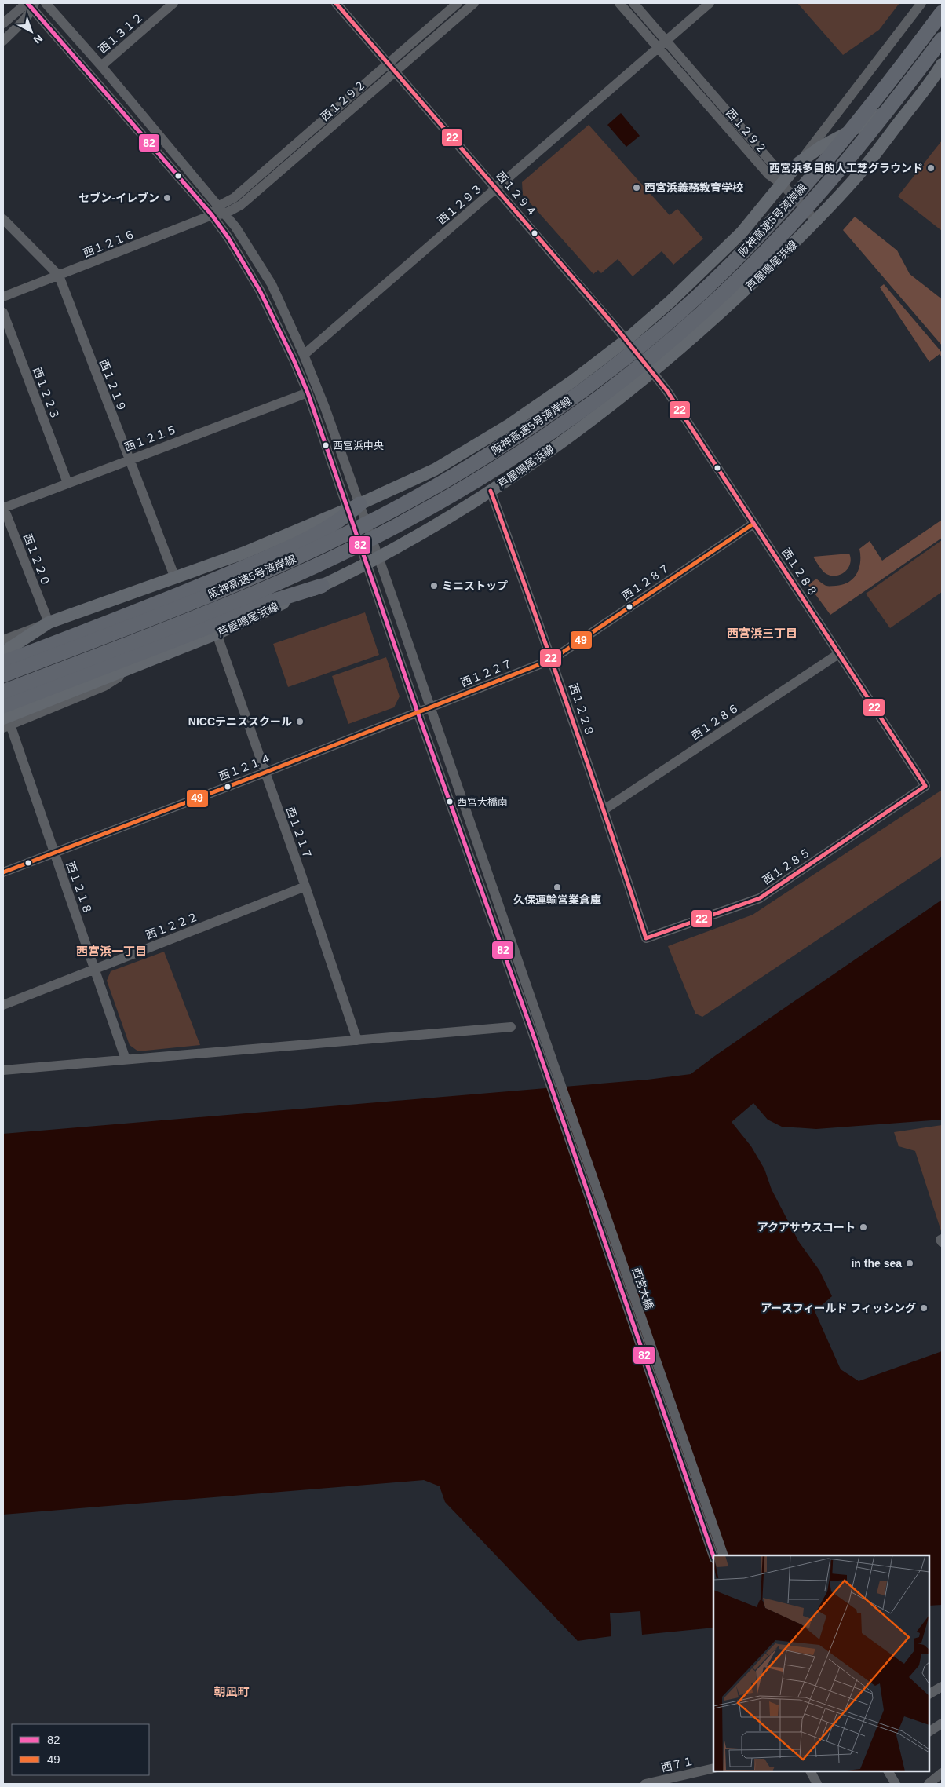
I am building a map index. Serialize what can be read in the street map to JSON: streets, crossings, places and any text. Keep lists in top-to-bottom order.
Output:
{
  "streets": {
    "highway": ["阪神高速5号湾岸線"],
    "main road": ["芦屋鳴尾浜線"],
    "street": [
      "西１３１２",
      "西１２９２",
      "西１２９４",
      "西１２９３",
      "西１２１６",
      "西１２１９",
      "西１２２３",
      "西１２１５",
      "西１２２０",
      "西１２８８",
      "西１２８７",
      "西１２２７",
      "西１２２８",
      "西１２８６",
      "西１２１４",
      "西１２１７",
      "西１２８５",
      "西１２１８",
      "西１２２２",
      "西宮大橋",
      "西７１"
    ]
  },
  "crossings": [
    ["西１２９２", "西１２９４"],
    ["西１２９２", "西１２９３"],
    ["西１２９２", "西１２１６"],
    ["西１２９４", "西１２９３"],
    ["西１２１６", "西１２１９"],
    ["芦屋鳴尾浜線", "西１２８８"],
    ["芦屋鳴尾浜線", "西１２２８"],
    ["芦屋鳴尾浜線", "西１２１７"],
    ["芦屋鳴尾浜線", "西１２１８"],
    ["西１２１９", "西１２１５"],
    ["西１２２３", "西１２１５"],
    ["西１２１５", "西１２２０"],
    ["西１２８８", "西１２８７"],
    ["西１２８８", "西１２８６"],
    ["西１２８８", "西１２８５"],
    ["西１２８７", "西１２２７"],
    ["西１２８７", "西１２２８"],
    ["西１２２７", "西１２２８"],
    ["西１２２７", "西１２１４"],
    ["西１２２８", "西１２８６"],
    ["西１２２８", "西１２８５"],
    ["西１２１４", "西１２１７"],
    ["西１２１４", "西１２１８"],
    ["西１２１７", "西１２２２"],
    ["西１２１８", "西１２２２"]
  ],
  "districts": ["西宮浜三丁目", "西宮浜一丁目", "朝凪町"],
  "places": [
    "西宮浜多目的人工芝グラウンド",
    "西宮浜義務教育学校",
    "セブン-イレブン",
    "西宮浜中央",
    "ミニストップ",
    "NICCテニススクール",
    "西宮大橋南",
    "久保運輸営業倉庫",
    "アクアサウスコート",
    "in the sea",
    "アースフィールド フィッシング"
  ],
  "lines": ["transit line 82", "transit line 22", "transit line 49"],
  "legend": ["82", "49"],
  "north": "bottom right"
}
